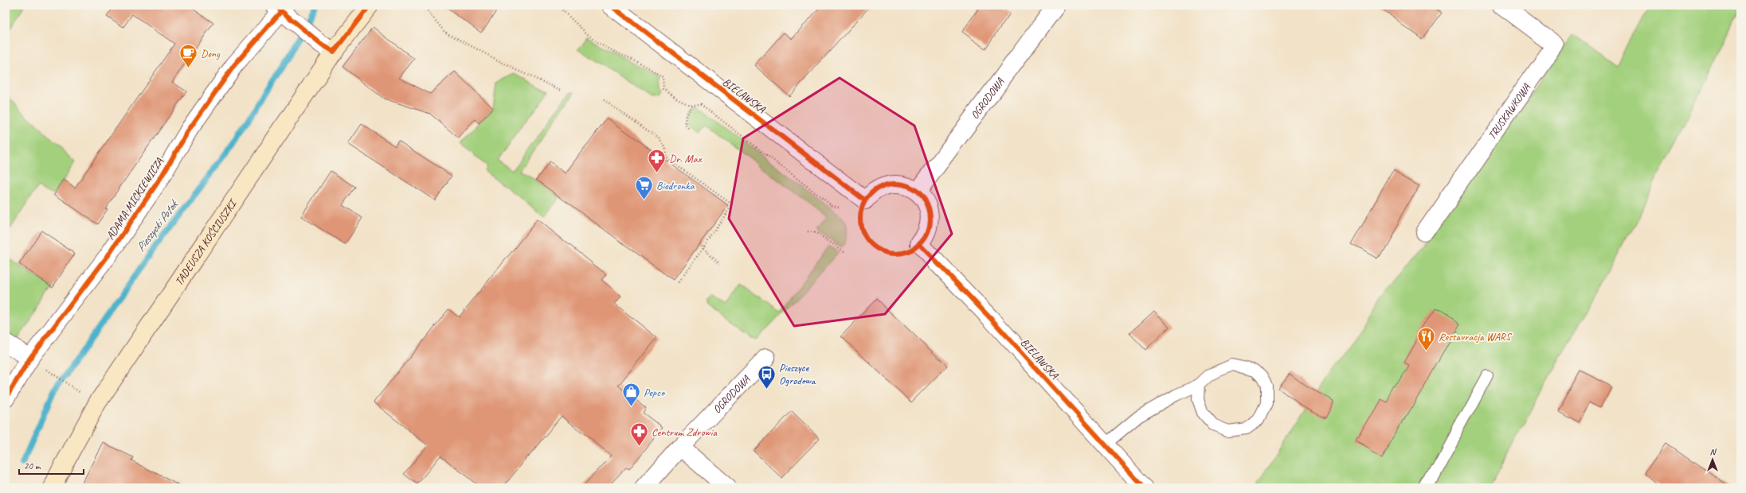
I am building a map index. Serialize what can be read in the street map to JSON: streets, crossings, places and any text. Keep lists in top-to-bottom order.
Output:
{
  "streets": {
    "main road": ["TADEUSZA KOŚCIUSZKI"],
    "street": [
      "BIELAWSKA",
      "OGRODOWA",
      "TRUSKAWKOWA",
      "ADAMA MICKIEWICZA"
    ]
  },
  "crossings": [
    ["BIELAWSKA", "OGRODOWA"]
  ],
  "water": ["Pieszycki Potok"],
  "places": {
    "cafe": ["Deny"],
    "pharmacy": ["Dr. Max", "Centrum Zdrowia"],
    "supermarket": ["Biedronka"],
    "restaurant": ["Restauracja WARS"],
    "bus stop": ["Pieszyce Ogrodowa"],
    "shop": ["Pepco"]
  },
  "scale_bar": "20 m",
  "north": "top"
}
